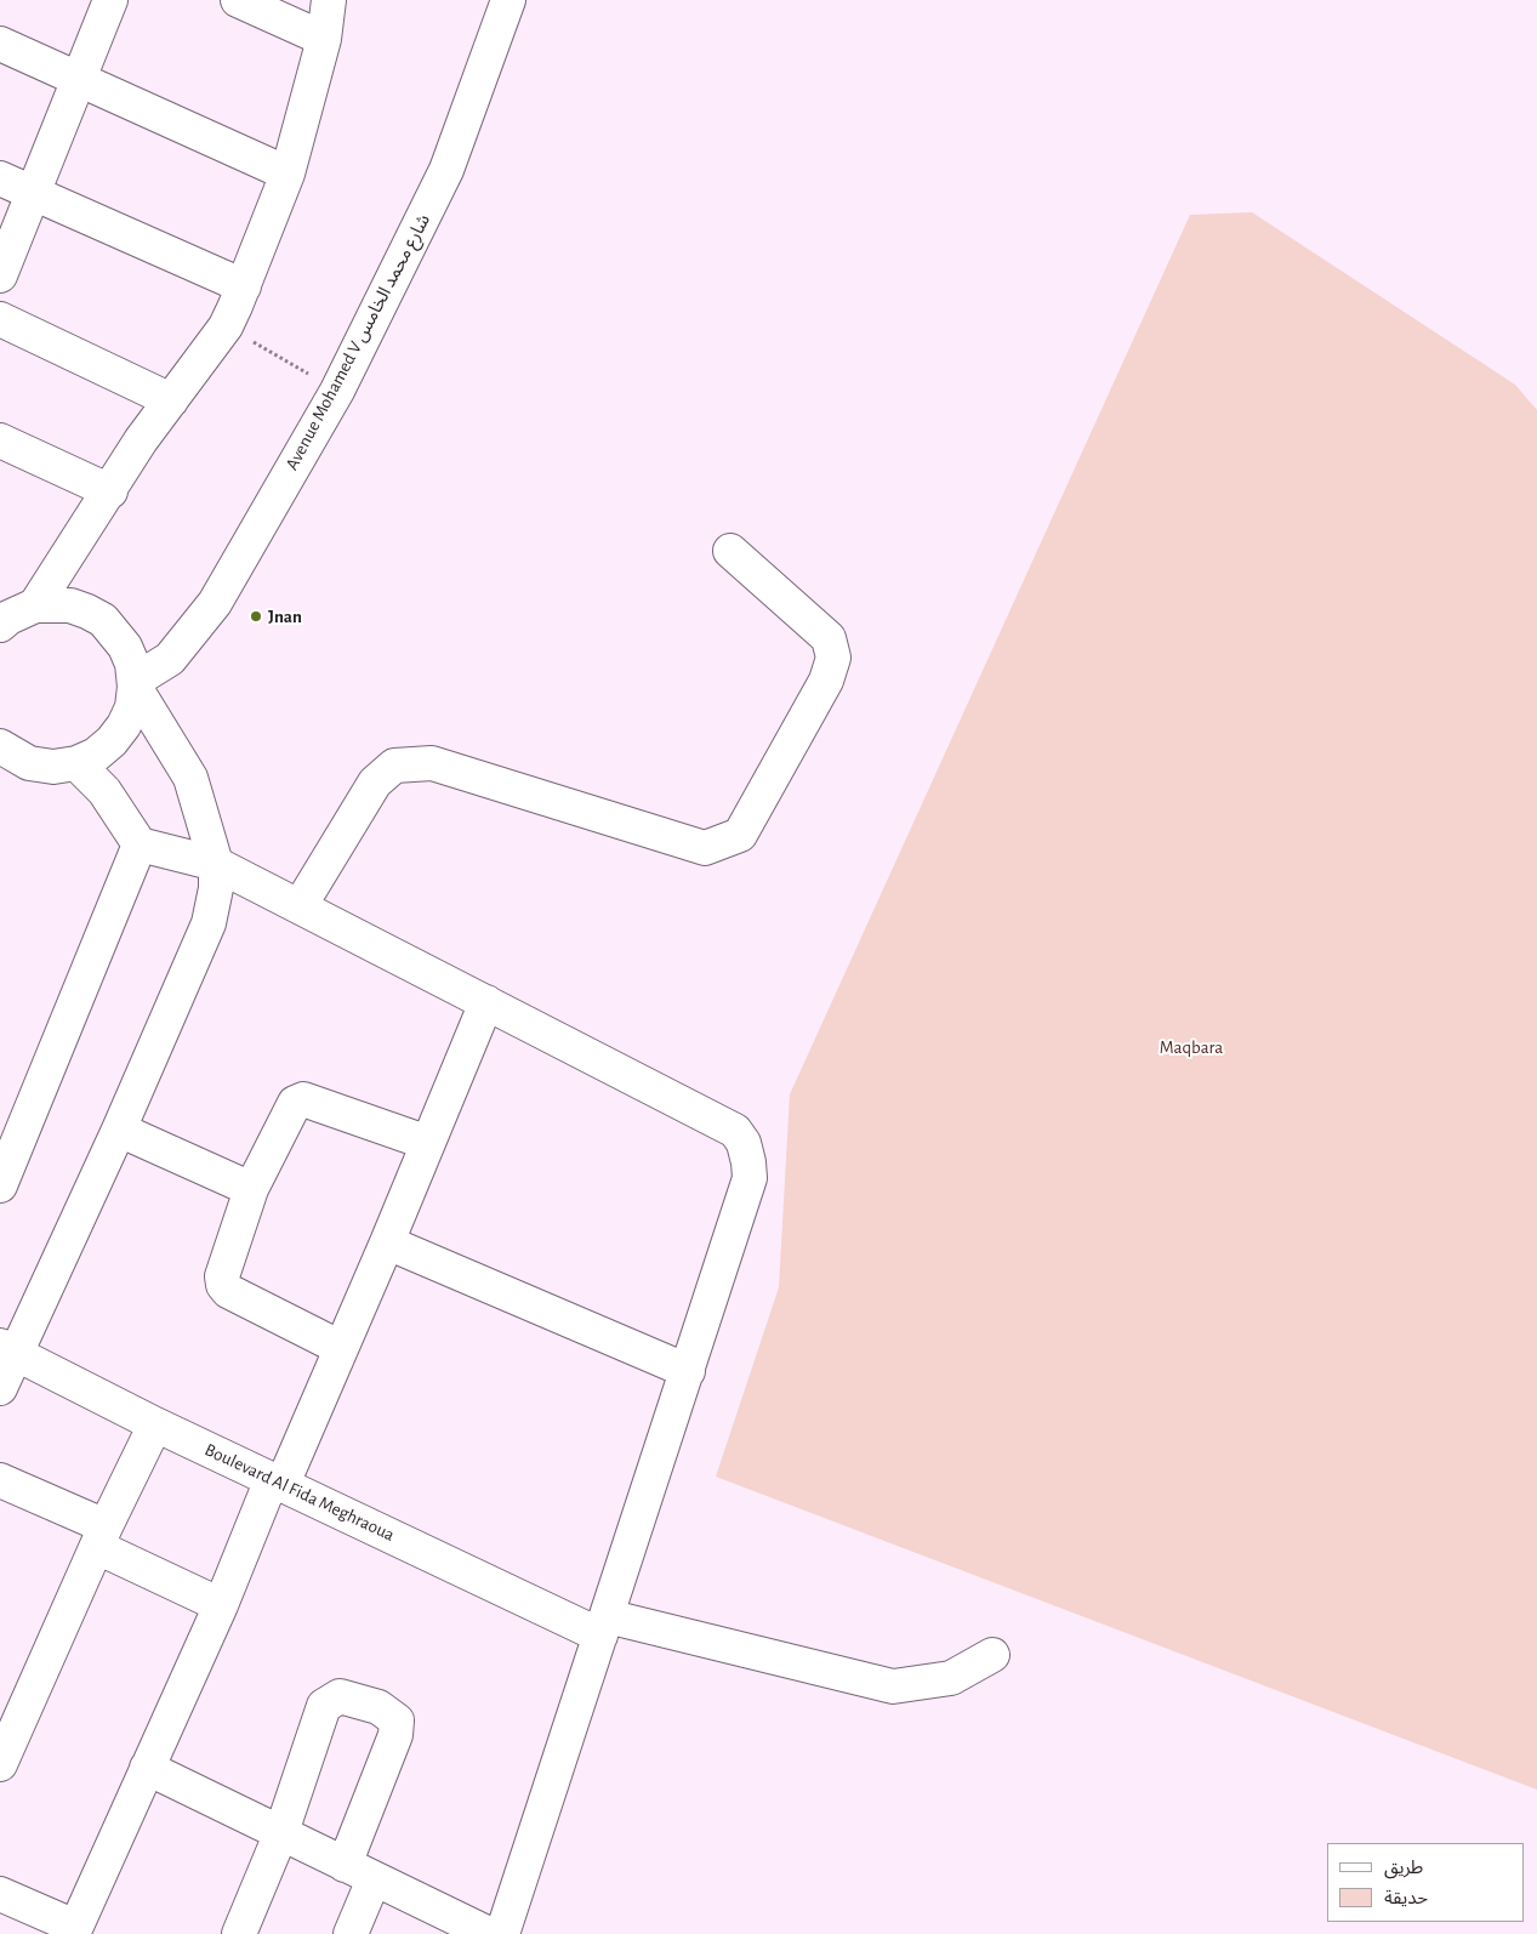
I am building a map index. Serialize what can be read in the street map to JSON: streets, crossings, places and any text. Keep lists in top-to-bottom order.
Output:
{
  "streets": {
    "street": ["Avenue Mohamed V شارع محمد الخامس", "Boulevard Al Fida Meghraoua"]
  },
  "parks": ["Maqbara"],
  "places": ["Jnan"],
  "legend": ["طريق", "حديقة"]
}
